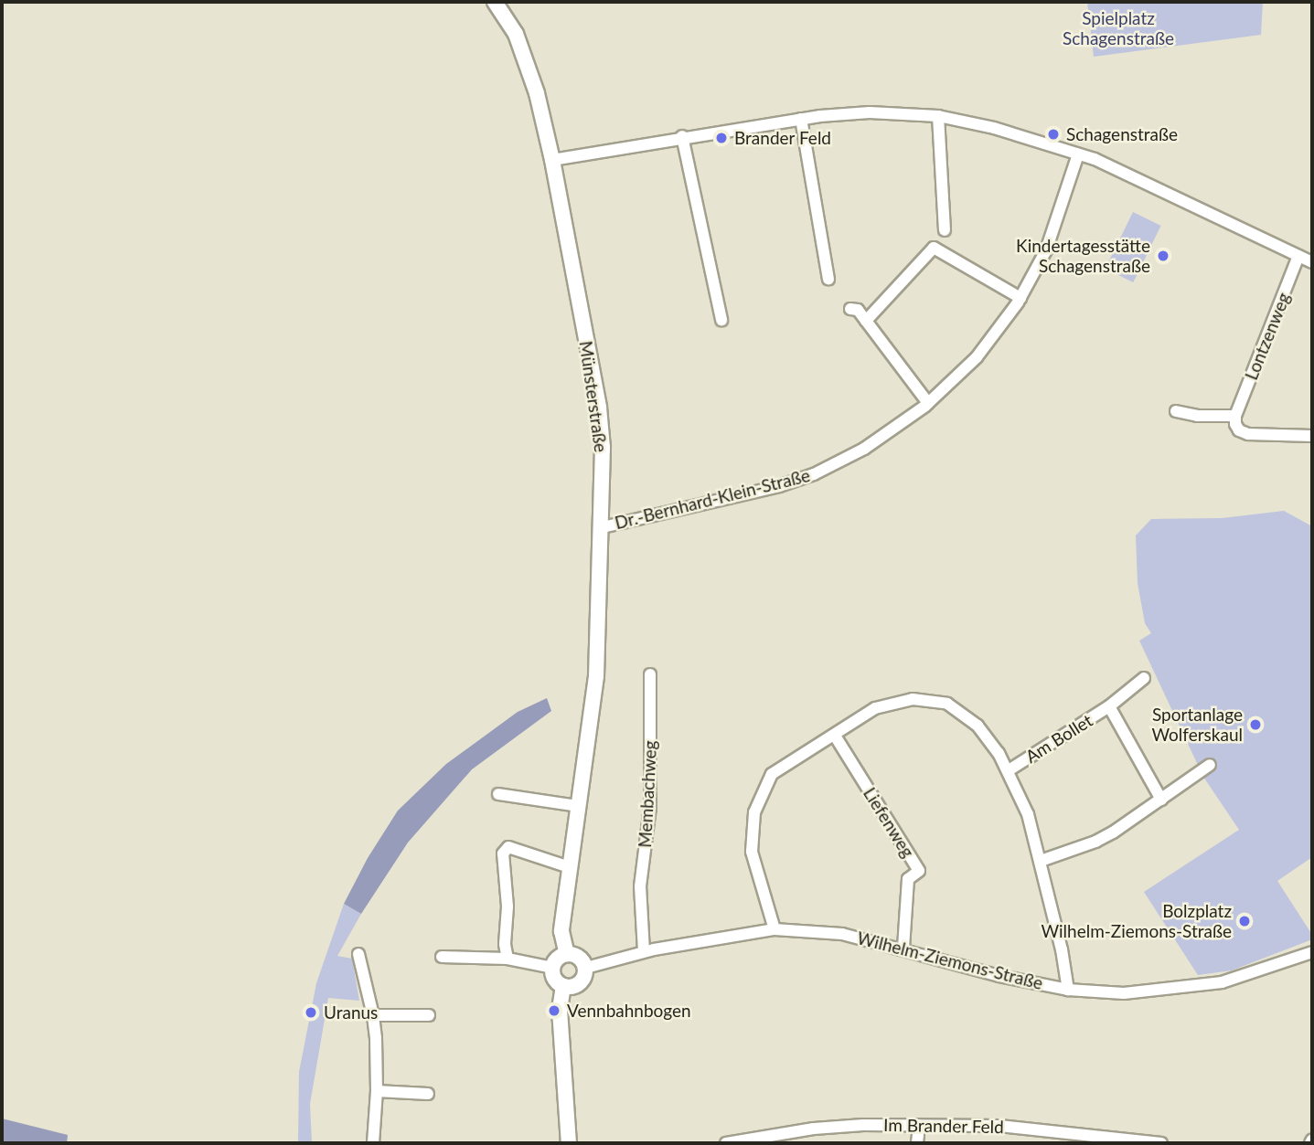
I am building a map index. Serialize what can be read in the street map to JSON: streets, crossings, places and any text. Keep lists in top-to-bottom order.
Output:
{
  "streets": {
    "street": [
      "Lontzenweg",
      "Münsterstraße",
      "Dr.-Bernhard-Klein-Straße",
      "Am Bollet",
      "Membachweg",
      "Liefenweg",
      "Wilhelm-Ziemons-Straße",
      "Im Brander Feld"
    ]
  },
  "crossings": [
    ["Münsterstraße", "Dr.-Bernhard-Klein-Straße"],
    ["Münsterstraße", "Wilhelm-Ziemons-Straße"],
    ["Membachweg", "Wilhelm-Ziemons-Straße"],
    ["Liefenweg", "Wilhelm-Ziemons-Straße"]
  ],
  "parks": ["Spielplatz Schagenstraße"],
  "places": [
    "Schagenstraße",
    "Brander Feld",
    "Kindertagesstätte Schagenstraße",
    "Sportanlage Wolferskaul",
    "Bolzplatz Wilhelm-Ziemons-Straße",
    "Vennbahnbogen",
    "Uranus"
  ]
}
